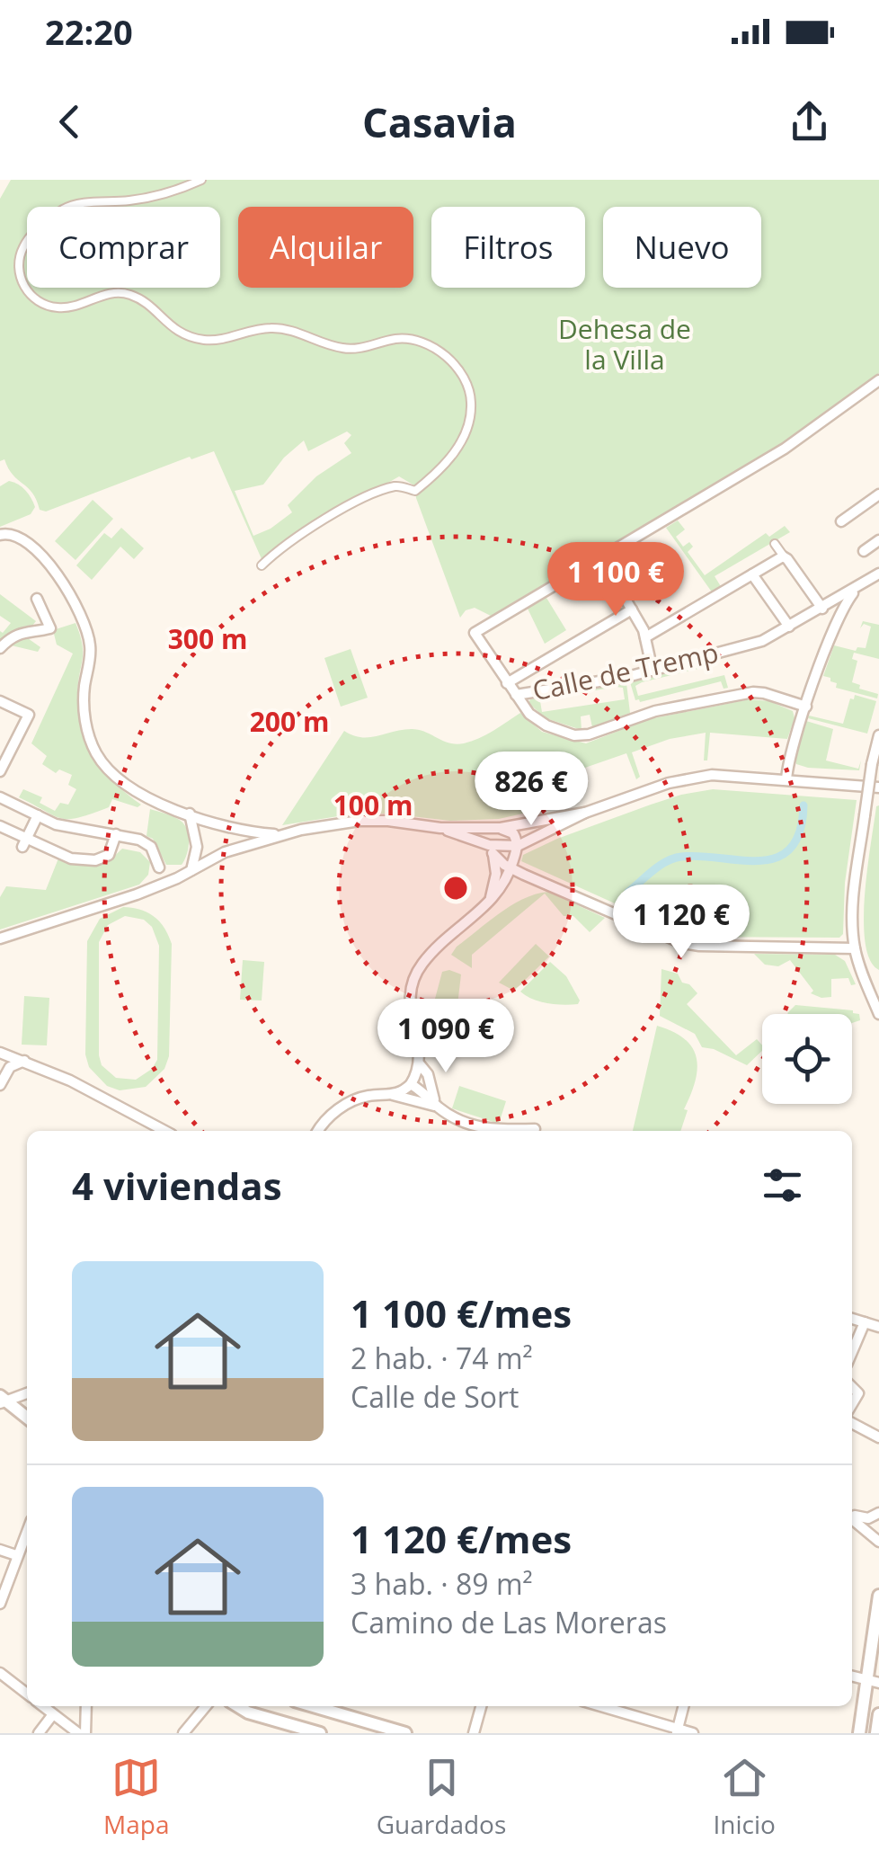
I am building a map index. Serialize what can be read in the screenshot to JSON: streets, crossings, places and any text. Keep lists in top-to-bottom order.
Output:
{
  "streets": {
    "street": ["Calle de Tremp"]
  },
  "parks": ["Dehesa de la Villa"],
  "page": {
    "status": "22:20",
    "header": "Casavia",
    "chip": [
      "Comprar",
      "Alquilar",
      "Filtros",
      "Nuevo"
    ],
    "price": [
      "1 100 €",
      "826 €",
      "1 120 €",
      "1 090 €"
    ],
    "heading": "4 viviendas",
    "list": [
      {
        "name": "1 100 €/mes",
        "note": "2 hab. · 74 m² · Calle de Sort"
      },
      {
        "name": "1 120 €/mes",
        "note": "3 hab. · 89 m² · Camino de Las Moreras"
      }
    ],
    "tabs": ["Mapa", "Guardados", "Inicio"]
  },
  "rings": ["300 m", "200 m", "100 m"]
}
